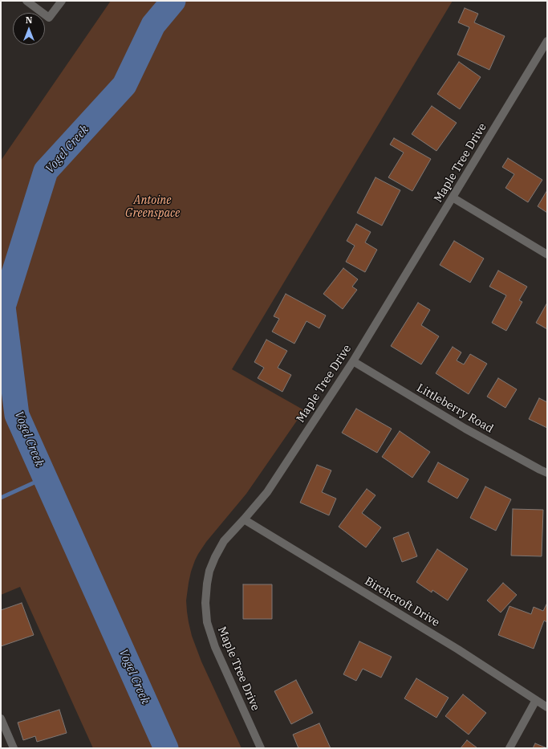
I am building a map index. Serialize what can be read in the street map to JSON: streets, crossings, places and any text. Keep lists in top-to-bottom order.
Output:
{
  "streets": {
    "street": ["Maple Tree Drive", "Littleberry Road", "Birchcroft Drive"]
  },
  "crossings": [
    ["Maple Tree Drive", "Littleberry Road"],
    ["Maple Tree Drive", "Birchcroft Drive"]
  ],
  "water": ["Vogel Creek"],
  "parks": ["Antoine Greenspace"],
  "north": "top"
}
